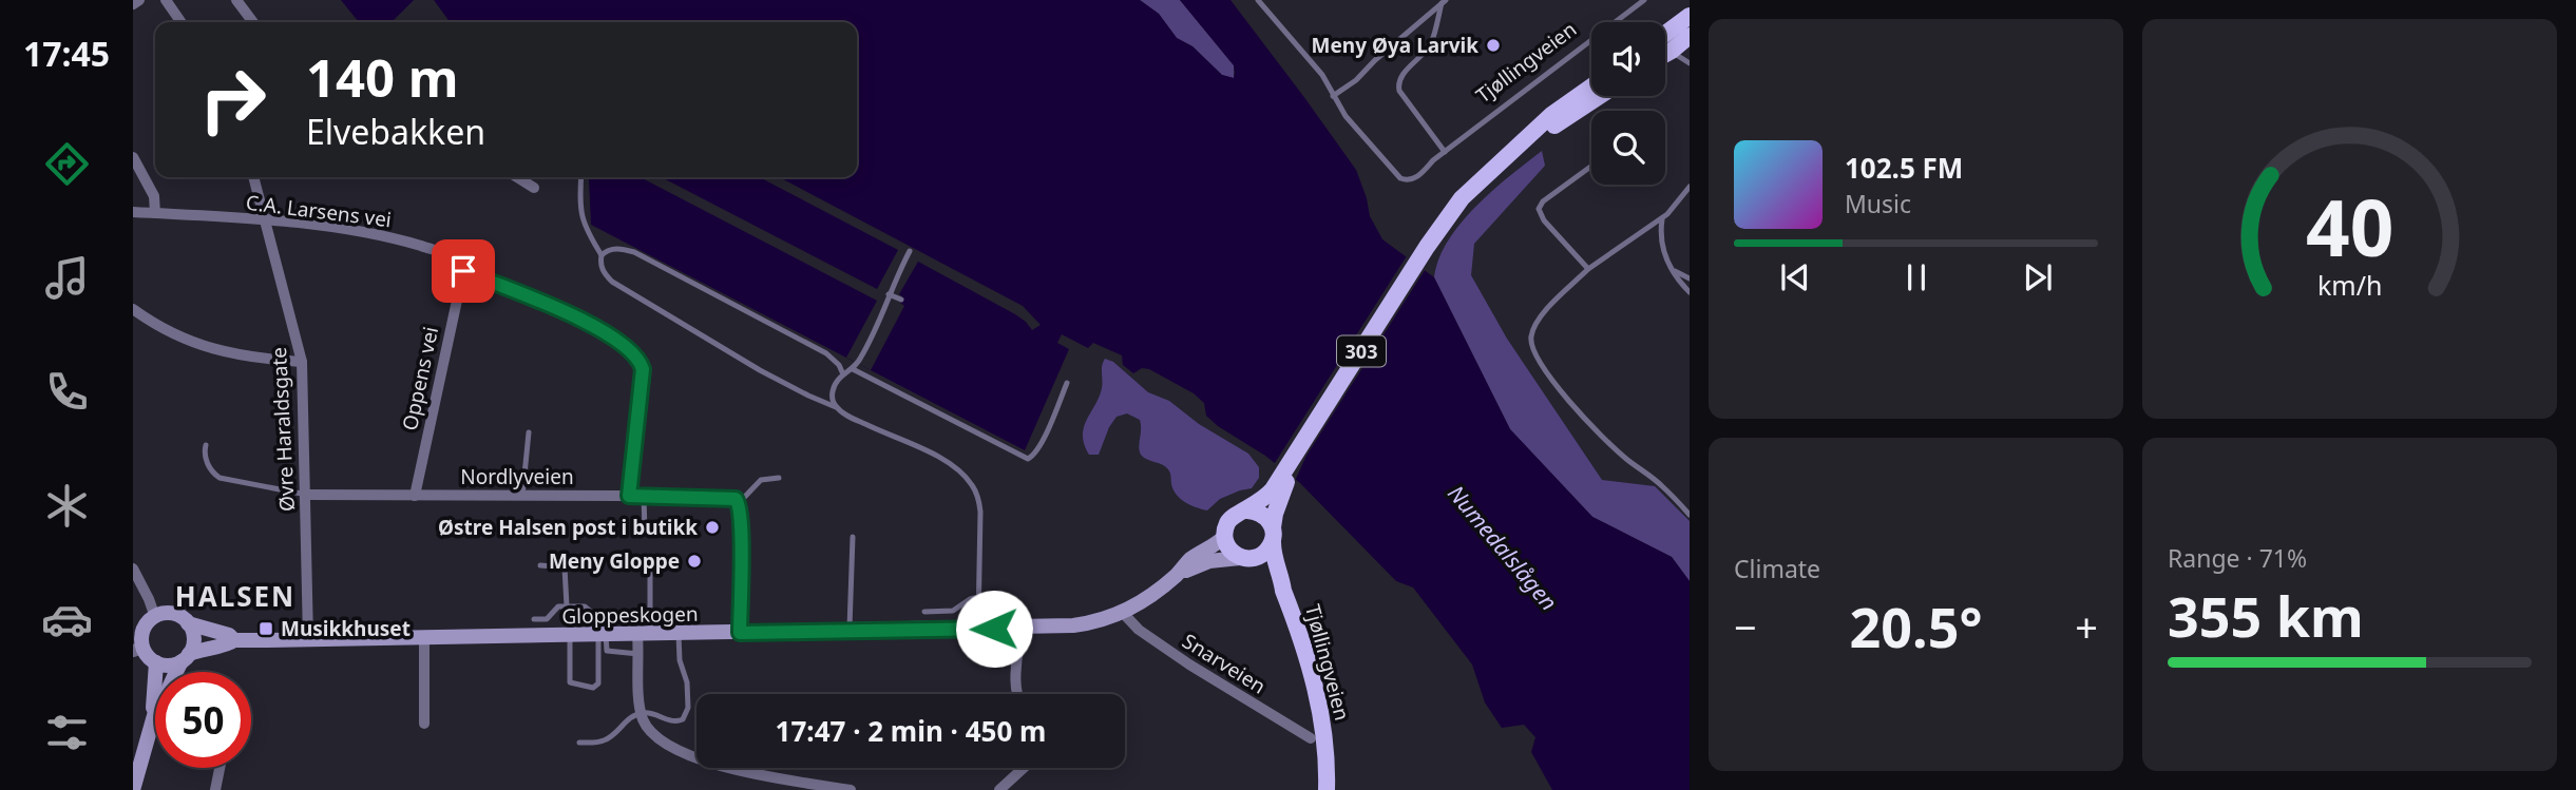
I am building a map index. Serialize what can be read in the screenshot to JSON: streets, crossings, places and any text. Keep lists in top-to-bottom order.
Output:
{
  "streets": {
    "main road": ["Tjøllingveien", "303", "Gloppeskogen"],
    "street": [
      "C.A. Larsens vei",
      "Oppens vei",
      "Øvre Haraldsgate",
      "Nordlyveien",
      "Snarveien"
    ]
  },
  "crossings": [
    ["Tjøllingveien", "303"],
    ["Tjøllingveien", "Gloppeskogen"],
    ["C.A. Larsens vei", "Oppens vei"],
    ["C.A. Larsens vei", "Øvre Haraldsgate"],
    ["C.A. Larsens vei", "Nordlyveien"],
    ["303", "Gloppeskogen"],
    ["Oppens vei", "Nordlyveien"],
    ["Øvre Haraldsgate", "Nordlyveien"],
    ["Øvre Haraldsgate", "Gloppeskogen"],
    ["Gloppeskogen", "Snarveien"]
  ],
  "districts": ["HALSEN"],
  "water": ["Numedalslågen"],
  "places": {
    "other": ["Meny Øya Larvik", "Østre Halsen post i butikk", "Meny Gloppe"],
    "transit": ["Musikkhuset"]
  },
  "page": {
    "tabs": "17:45",
    "turn": ["140 m", "Elvebakken"],
    "song": ["102.5 FM", "Music"],
    "tile": [
      "Climate",
      ["Range · 71%", "355 km"]
    ],
    "heat": ["−", "20.5°", "+"],
    "limit": "50",
    "trip": "17:47 · 2 min · 450 m",
    "gauge": ["40", "km/h"]
  }
}
